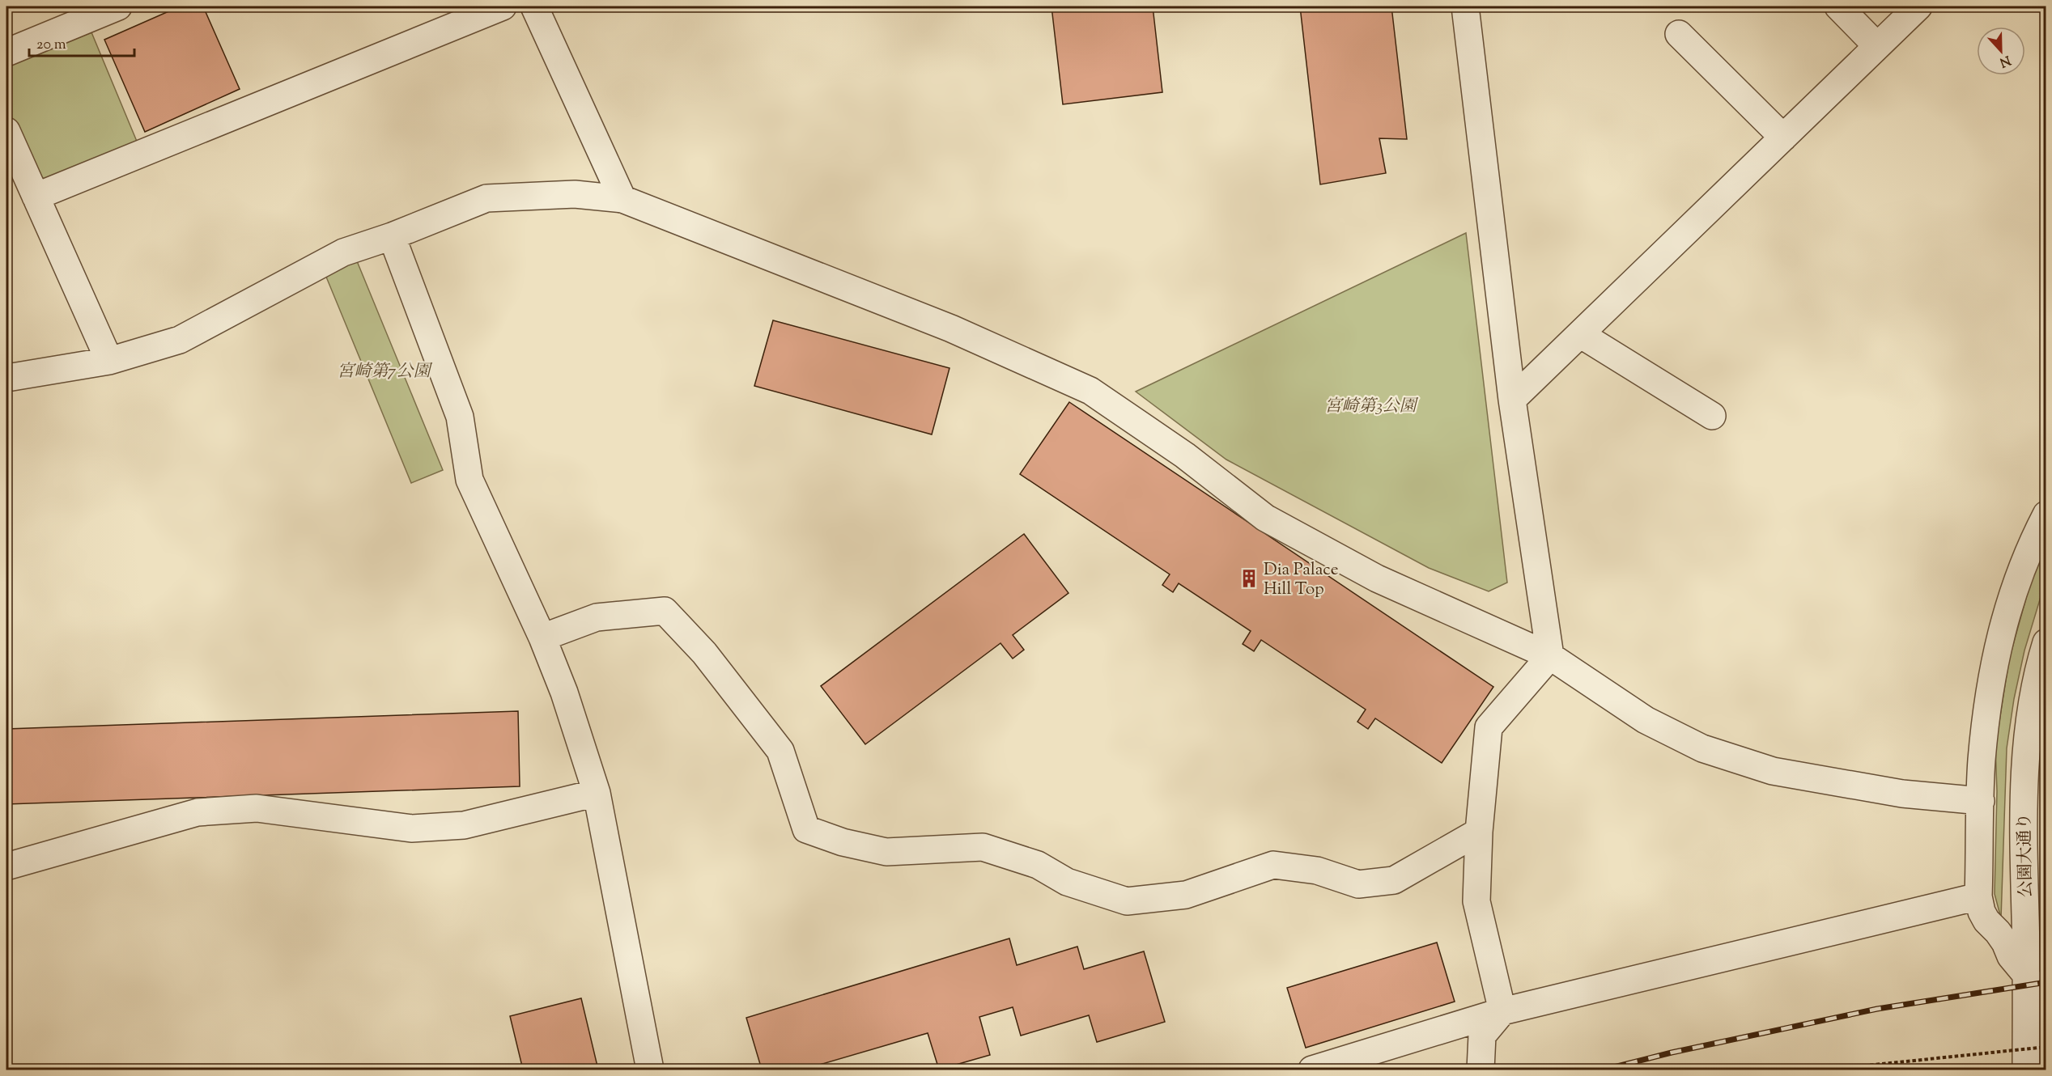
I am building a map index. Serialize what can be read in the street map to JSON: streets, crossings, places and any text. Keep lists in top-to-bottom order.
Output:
{
  "streets": {
    "street": ["公園大通り"]
  },
  "parks": ["宮崎第7公園", "宮崎第3公園"],
  "places": {
    "building": ["Dia Palace Hill Top"]
  },
  "scale_bar": "20 m",
  "north": "bottom"
}
